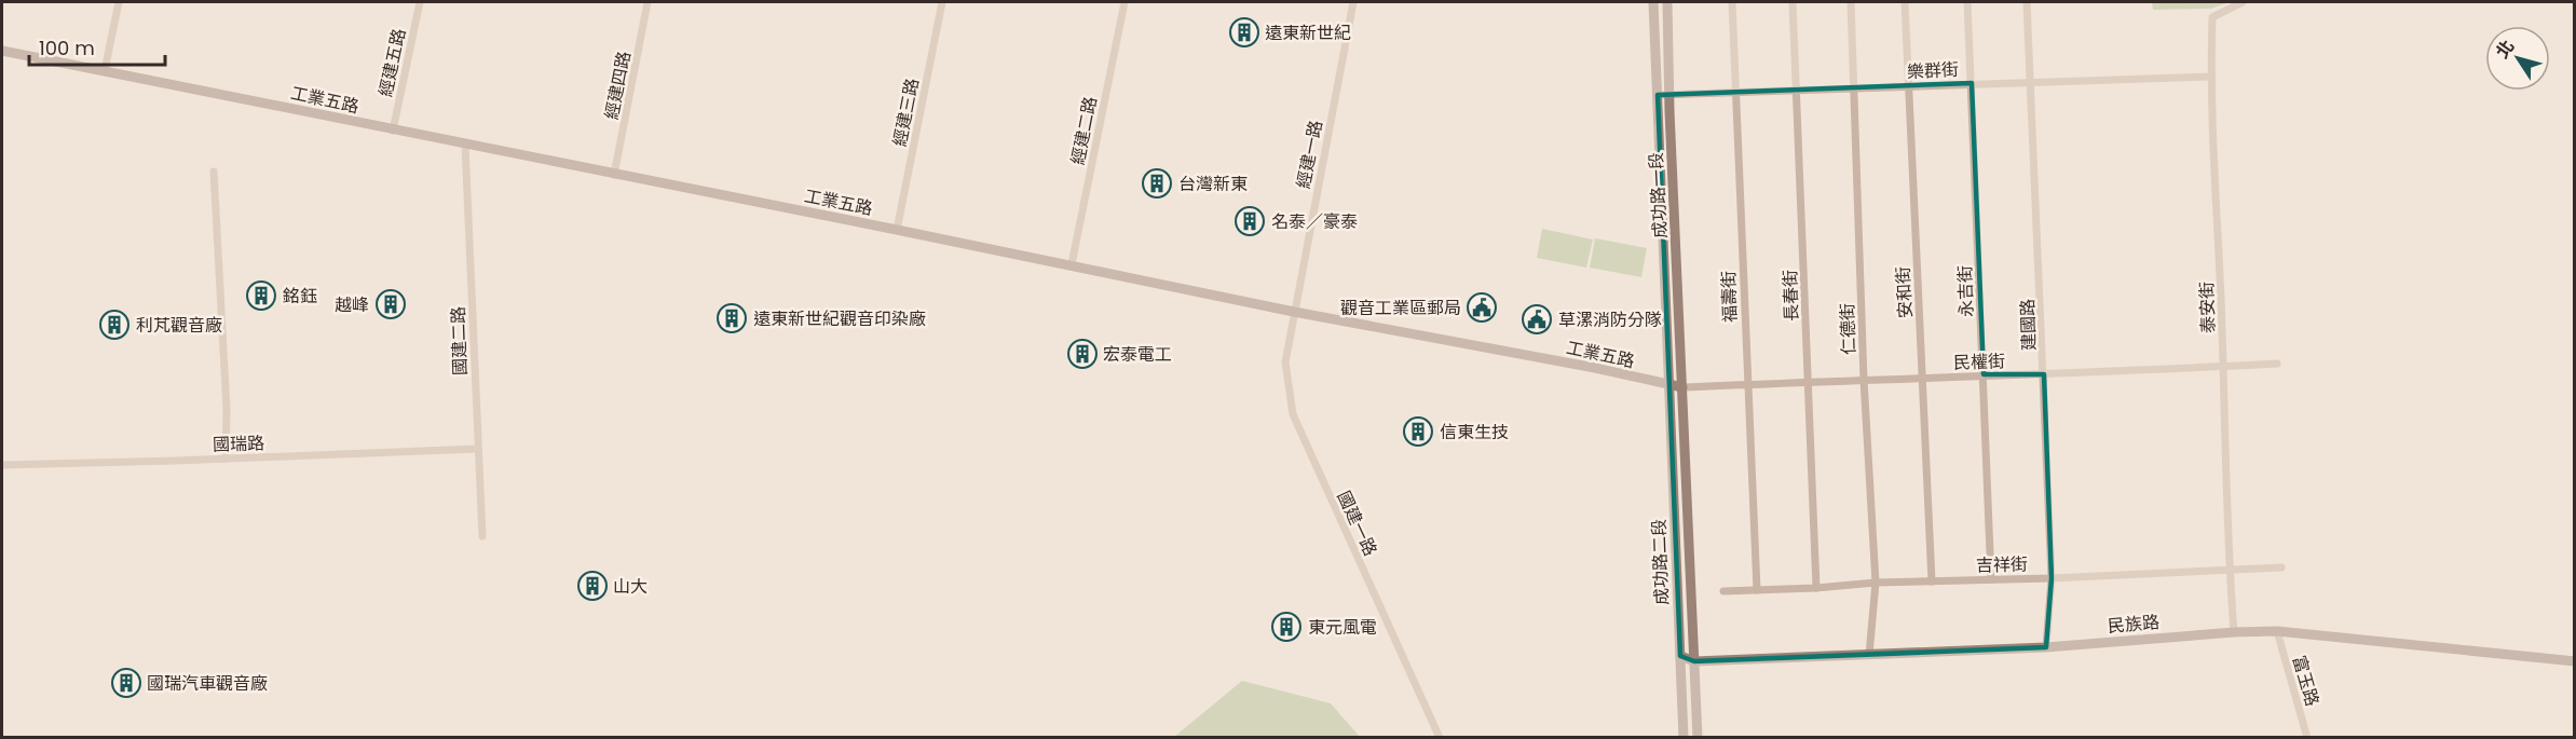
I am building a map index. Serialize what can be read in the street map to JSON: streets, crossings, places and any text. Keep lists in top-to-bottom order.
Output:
{
  "streets": {
    "street": [
      "經建五路",
      "樂群街",
      "經建四路",
      "工業五路",
      "經建三路",
      "經建二路",
      "經建一路",
      "成功路一段",
      "永吉街",
      "安和街",
      "長春街",
      "福壽街",
      "泰安街",
      "建國路",
      "仁德街",
      "國建二路",
      "民權街",
      "國瑞路",
      "國建一路",
      "成功路二段",
      "吉祥街",
      "民族路",
      "富玉路"
    ]
  },
  "crossings": [
    ["經建五路", "工業五路"],
    ["樂群街", "成功路一段"],
    ["樂群街", "永吉街"],
    ["樂群街", "安和街"],
    ["樂群街", "長春街"],
    ["樂群街", "福壽街"],
    ["樂群街", "泰安街"],
    ["樂群街", "建國路"],
    ["樂群街", "仁德街"],
    ["經建四路", "工業五路"],
    ["工業五路", "經建三路"],
    ["工業五路", "經建二路"],
    ["工業五路", "經建一路"],
    ["工業五路", "成功路一段"],
    ["工業五路", "國建二路"],
    ["工業五路", "民權街"],
    ["工業五路", "國建一路"],
    ["工業五路", "成功路二段"],
    ["經建一路", "國建一路"],
    ["成功路一段", "民權街"],
    ["成功路一段", "成功路二段"],
    ["永吉街", "民權街"],
    ["永吉街", "吉祥街"],
    ["安和街", "民權街"],
    ["安和街", "吉祥街"],
    ["長春街", "民權街"],
    ["長春街", "吉祥街"],
    ["福壽街", "民權街"],
    ["福壽街", "吉祥街"],
    ["泰安街", "民權街"],
    ["泰安街", "吉祥街"],
    ["泰安街", "民族路"],
    ["建國路", "民權街"],
    ["建國路", "吉祥街"],
    ["建國路", "民族路"],
    ["仁德街", "民權街"],
    ["仁德街", "吉祥街"],
    ["仁德街", "民族路"],
    ["國建二路", "國瑞路"],
    ["民權街", "成功路二段"],
    ["成功路二段", "民族路"],
    ["民族路", "富玉路"]
  ],
  "places": {
    "building": [
      "遠東新世紀",
      "台灣新東",
      "名泰／豪泰",
      "銘鈺",
      "越峰",
      "遠東新世紀觀音印染廠",
      "利芃觀音廠",
      "宏泰電工",
      "信東生技",
      "山大",
      "東元風電",
      "國瑞汽車觀音廠"
    ],
    "public building": ["觀音工業區郵局", "草漯消防分隊"]
  },
  "scale_bar": "100 m",
  "north": "top left"
}
